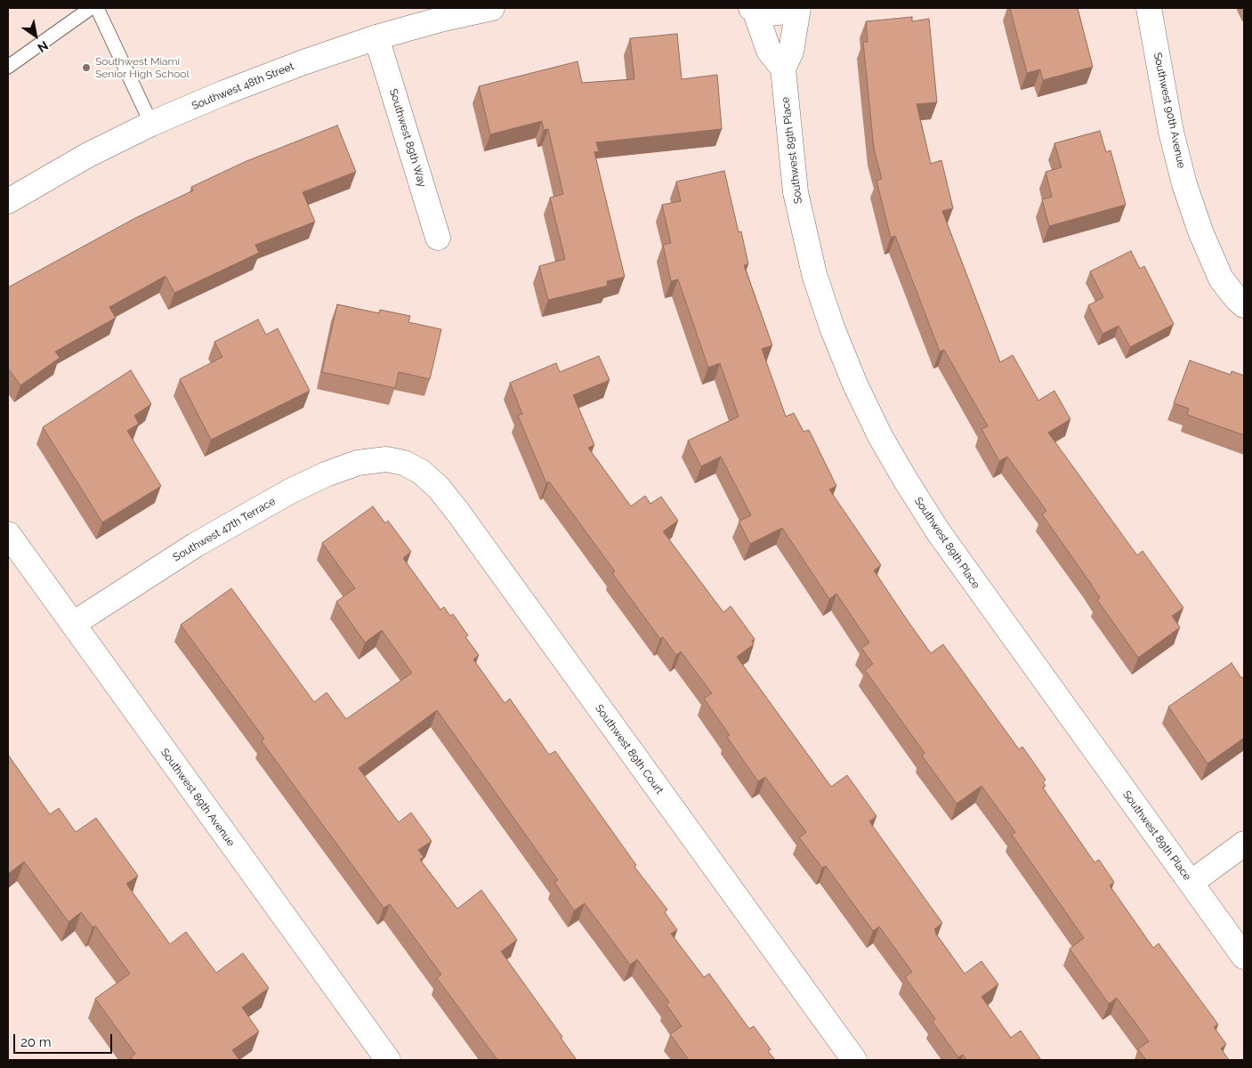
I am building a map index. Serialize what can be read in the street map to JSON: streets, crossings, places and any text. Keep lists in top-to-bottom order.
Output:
{
  "streets": {
    "street": [
      "Southwest 48th Street",
      "Southwest 90th Avenue",
      "Southwest 89th Way",
      "Southwest 89th Place",
      "Southwest 47th Terrace",
      "Southwest 89th Court",
      "Southwest 89th Avenue"
    ]
  },
  "crossings": [
    ["Southwest 48th Street", "Southwest 89th Way"],
    ["Southwest 47th Terrace", "Southwest 89th Court"],
    ["Southwest 47th Terrace", "Southwest 89th Avenue"]
  ],
  "places": ["Southwest Miami Senior High School"],
  "scale_bar": "20 m",
  "north": "bottom right"
}
